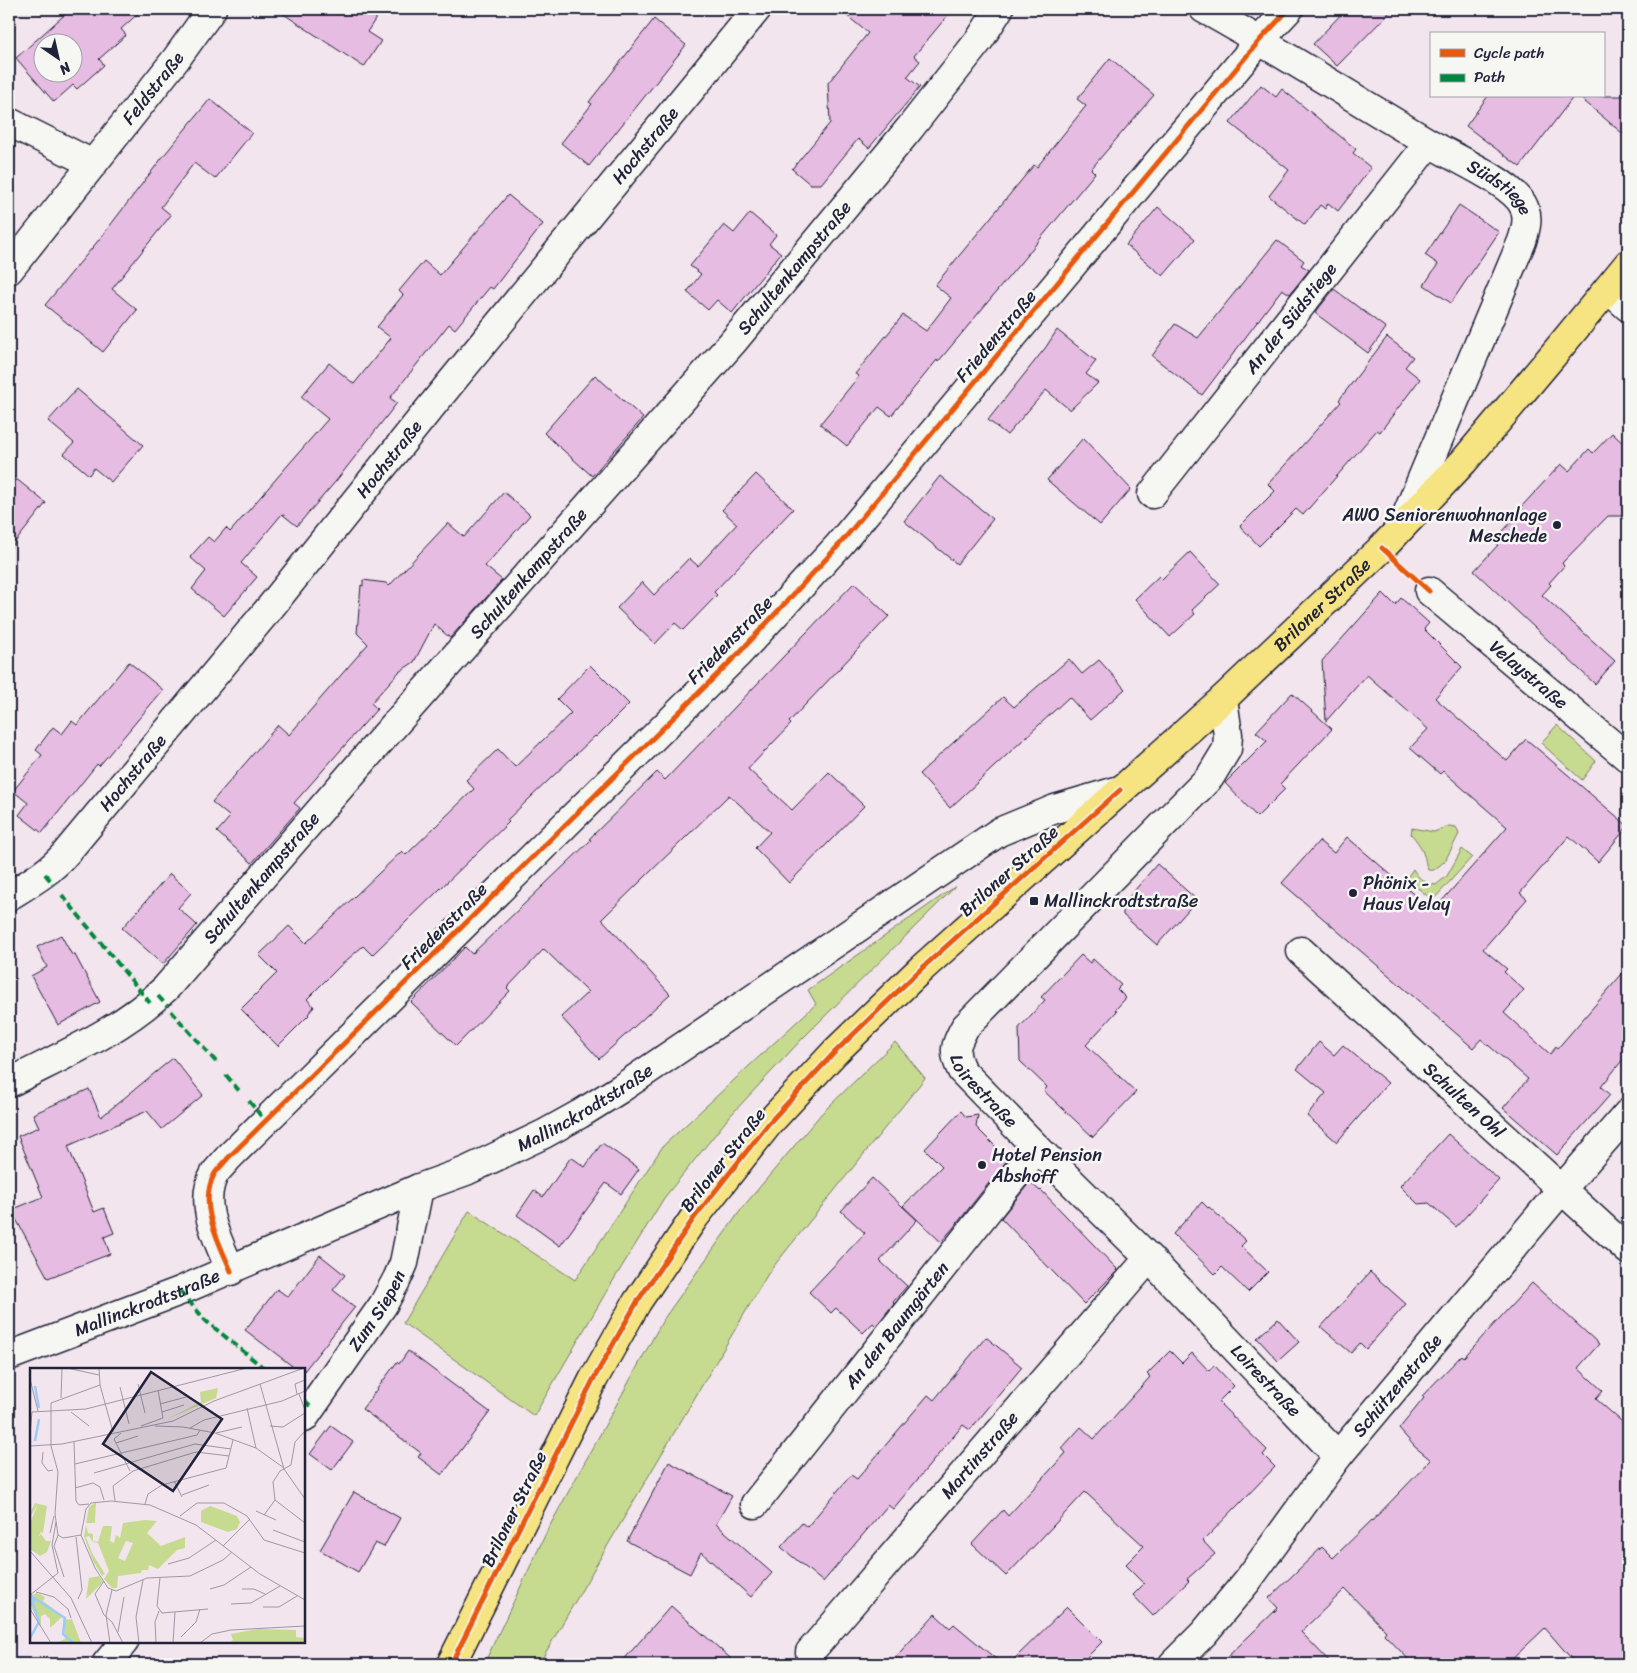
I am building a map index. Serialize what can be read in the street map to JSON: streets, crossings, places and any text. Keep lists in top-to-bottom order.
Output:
{
  "streets": {
    "main road": ["Briloner Straße"],
    "street": [
      "Feldstraße",
      "Hochstraße",
      "Südstiege",
      "Schultenkampstraße",
      "An der Südstiege",
      "Friedenstraße",
      "Velaystraße",
      "Loirestraße",
      "Schulten Ohl",
      "Mallinckrodtstraße",
      "Zum Siepen",
      "An den Baumgärten",
      "Schützenstraße",
      "Martinstraße"
    ]
  },
  "crossings": [
    ["Südstiege", "An der Südstiege"],
    ["Südstiege", "Friedenstraße"],
    ["Südstiege", "Briloner Straße"],
    ["Friedenstraße", "Mallinckrodtstraße"],
    ["Briloner Straße", "Loirestraße"],
    ["Briloner Straße", "Mallinckrodtstraße"],
    ["Loirestraße", "An den Baumgärten"],
    ["Loirestraße", "Schützenstraße"],
    ["Loirestraße", "Martinstraße"],
    ["Schulten Ohl", "Schützenstraße"],
    ["Mallinckrodtstraße", "Zum Siepen"]
  ],
  "places": {
    "other": ["AWO Seniorenwohnanlage Meschede", "Phönix - Haus Velay", "Hotel Pension Abshoff"],
    "transit": ["Mallinckrodtstraße"]
  },
  "legend": ["Cycle path", "Path"],
  "north": "bottom right"
}
